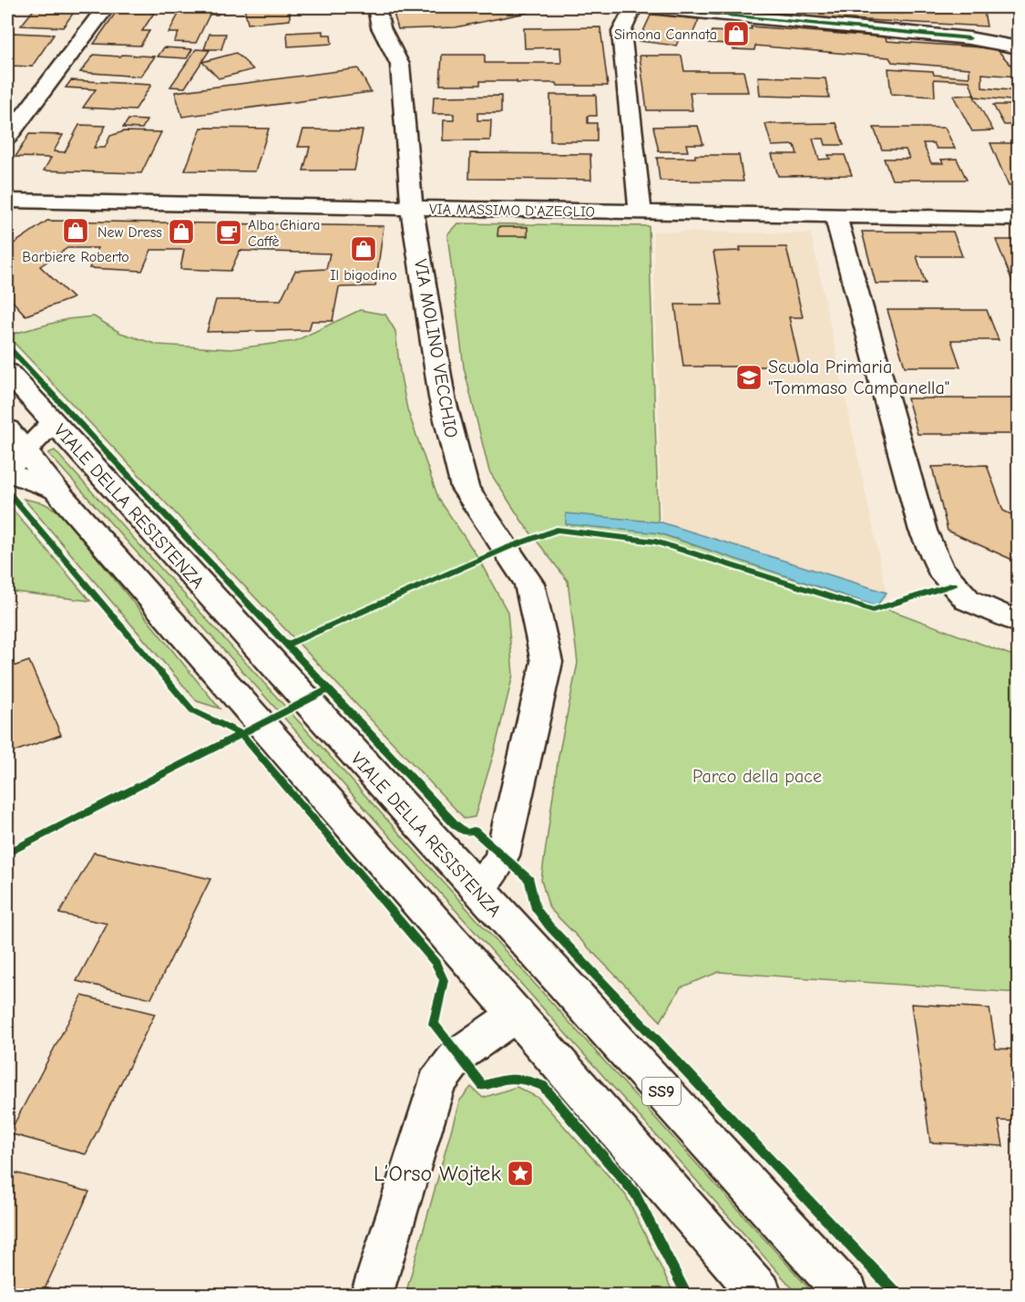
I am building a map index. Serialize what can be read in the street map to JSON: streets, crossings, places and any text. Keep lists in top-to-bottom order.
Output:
{
  "streets": {
    "street": [
      "VIA MASSIMO D'AZEGLIO",
      "VIA MOLINO VECCHIO",
      "VIALE DELLA RESISTENZA",
      "SS9"
    ]
  },
  "crossings": [
    ["VIA MASSIMO D'AZEGLIO", "VIA MOLINO VECCHIO"],
    ["VIA MOLINO VECCHIO", "VIALE DELLA RESISTENZA"]
  ],
  "parks": ["Parco della pace"],
  "places": {
    "shop": [
      "Simona Cannata",
      "Barbiere Roberto",
      "New Dress",
      "Il bigodino"
    ],
    "cafe": ["Alba Chiara Caffè"],
    "school or university": ["Scuola Primaria \"Tommaso Campanella\""],
    "place": ["L’Orso Wojtek"]
  }
}
